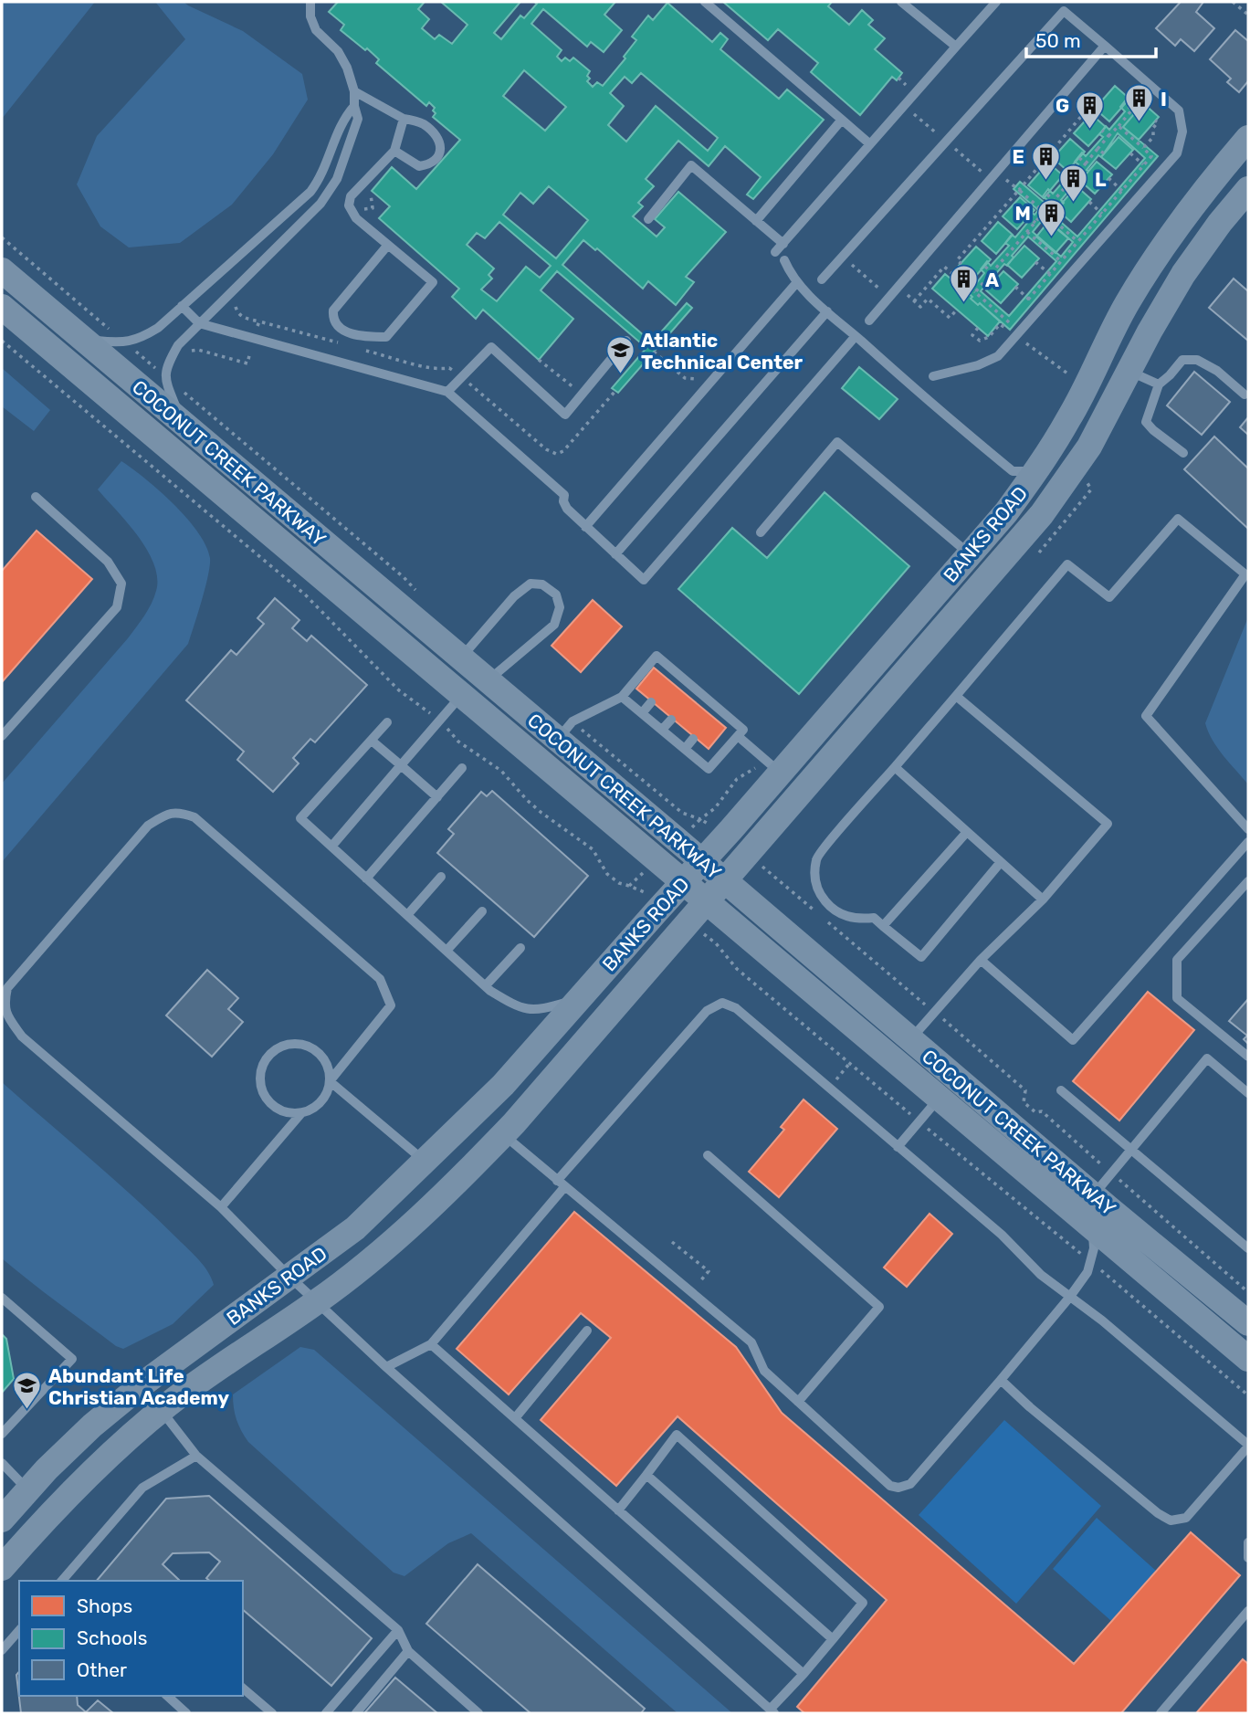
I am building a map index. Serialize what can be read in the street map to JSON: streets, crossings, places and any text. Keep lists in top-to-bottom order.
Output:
{
  "streets": {
    "street": ["COCONUT CREEK PARKWAY", "BANKS ROAD"]
  },
  "crossings": [
    ["COCONUT CREEK PARKWAY", "BANKS ROAD"]
  ],
  "places": {
    "building": [
      "I",
      "G",
      "E",
      "L",
      "M",
      "A"
    ],
    "school or university": ["Atlantic Technical Center", "Abundant Life Christian Academy"]
  },
  "legend": ["Shops", "Schools", "Other"],
  "scale_bar": "50 m"
}
